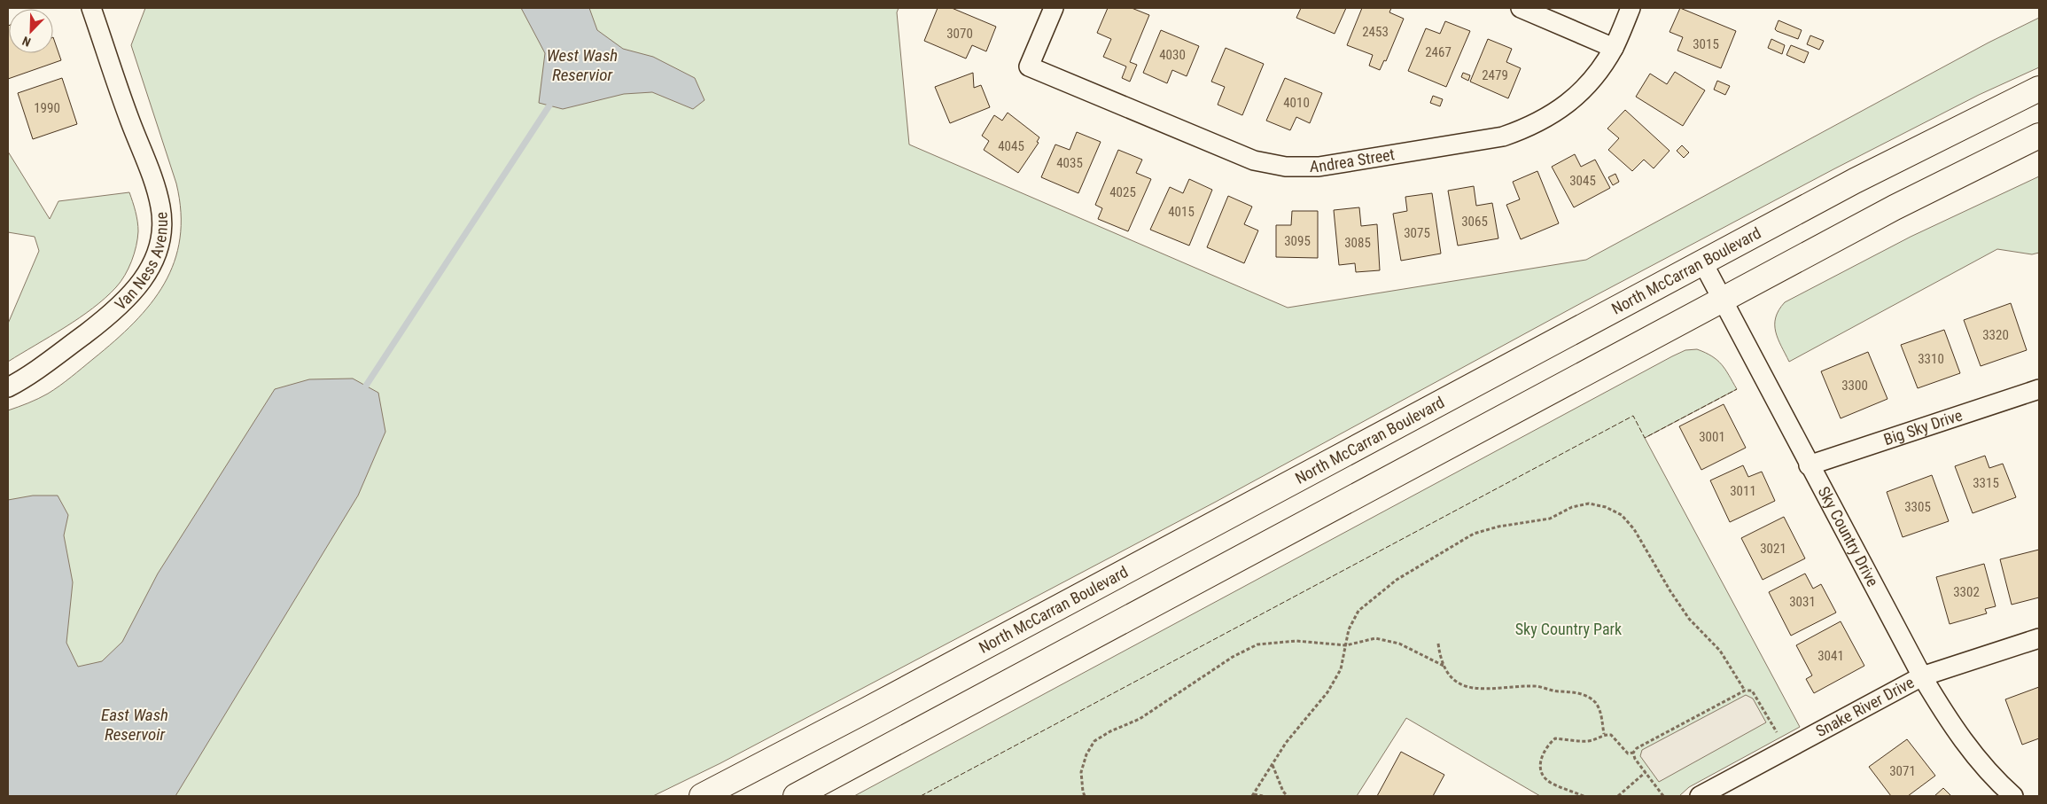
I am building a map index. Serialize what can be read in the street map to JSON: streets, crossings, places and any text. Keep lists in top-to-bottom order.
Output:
{
  "streets": {
    "main road": ["North McCarran Boulevard"],
    "street": [
      "Andrea Street",
      "Van Ness Avenue",
      "Big Sky Drive",
      "Sky Country Drive",
      "Snake River Drive"
    ]
  },
  "crossings": [
    ["North McCarran Boulevard", "Sky Country Drive"],
    ["Big Sky Drive", "Sky Country Drive"],
    ["Sky Country Drive", "Snake River Drive"]
  ],
  "water": ["West Wash Reservior", "East Wash Reservoir"],
  "parks": ["Sky Country Park"],
  "house_numbers": [
    "2453",
    "3070",
    "3015",
    "2467",
    "4030",
    "2479",
    "4010",
    "1990",
    "4045",
    "4035",
    "3045",
    "4025",
    "4015",
    "3065",
    "3075",
    "3095",
    "3085",
    "3320",
    "3310",
    "3300",
    "3001",
    "3315",
    "3011",
    "3305",
    "3021",
    "3302",
    "3031",
    "3041",
    "3071"
  ],
  "north": "bottom left"
}
